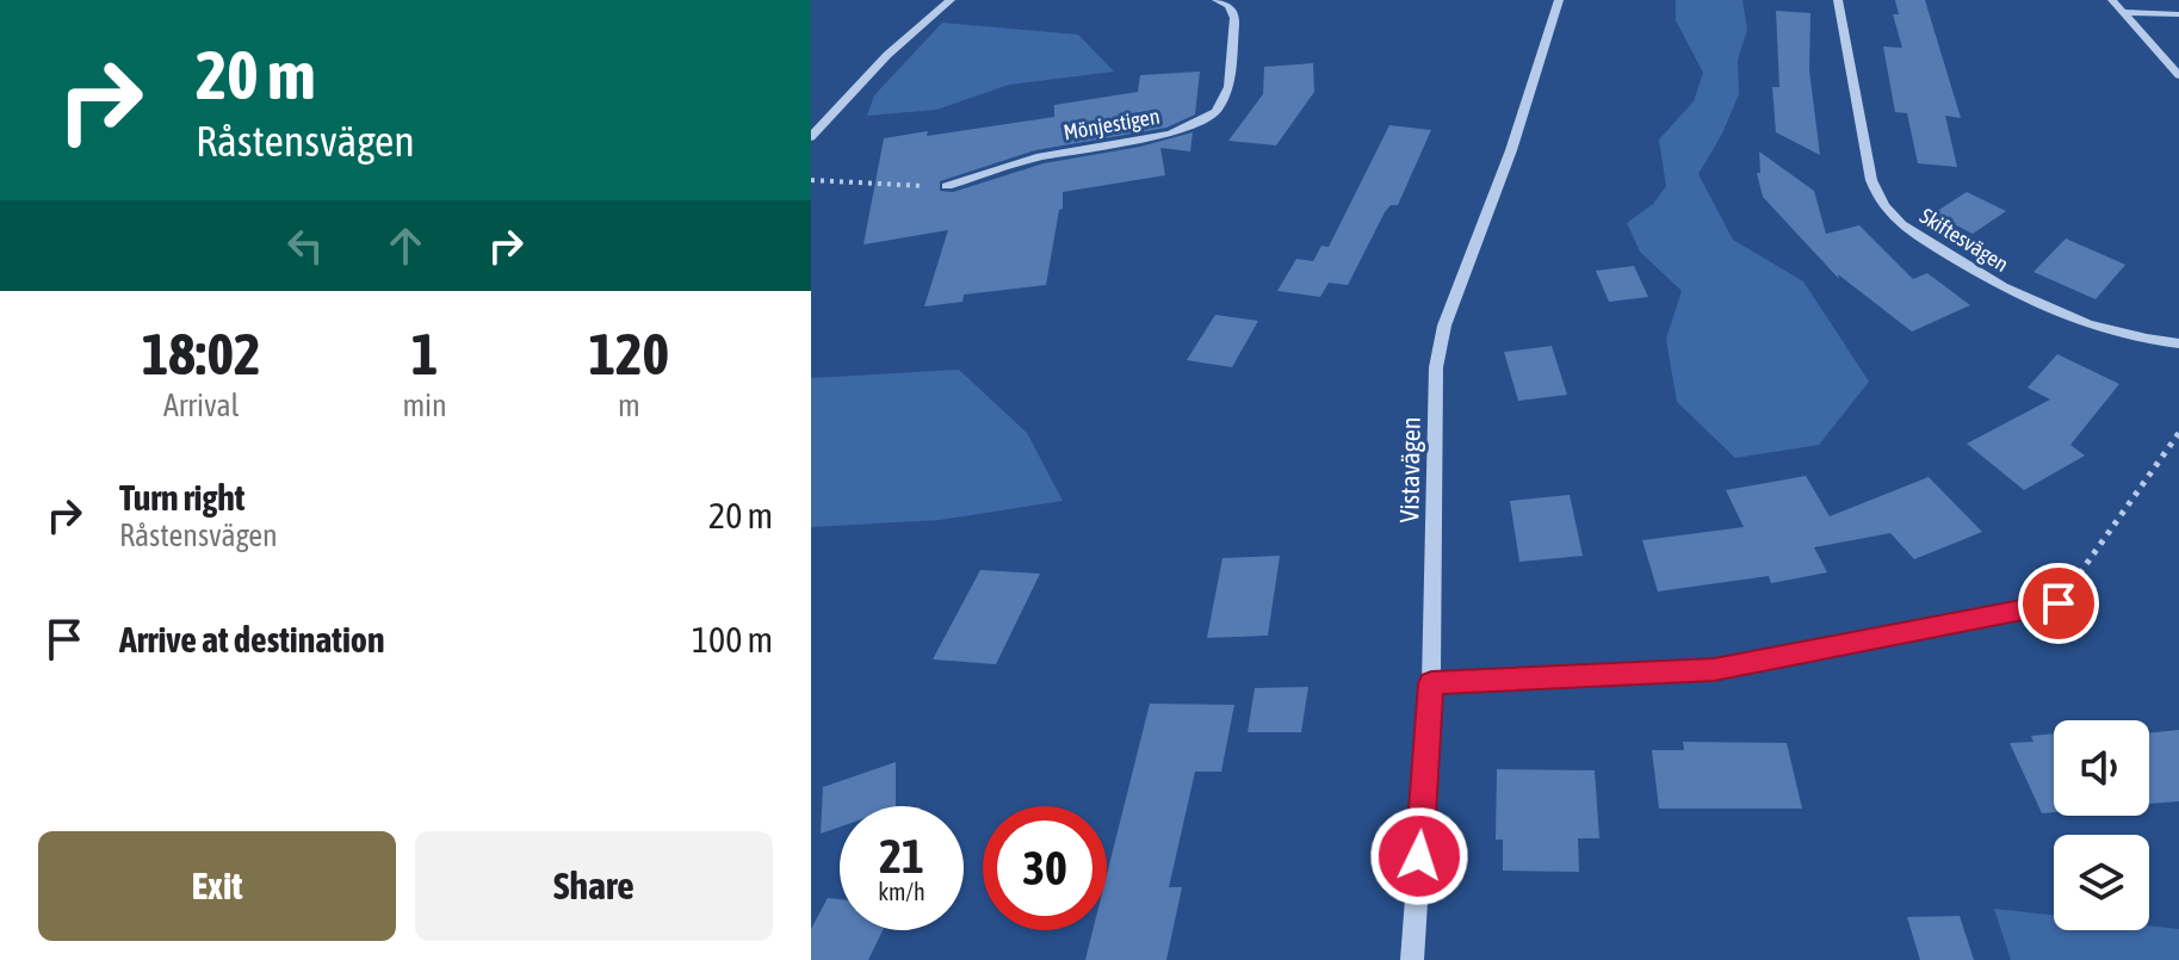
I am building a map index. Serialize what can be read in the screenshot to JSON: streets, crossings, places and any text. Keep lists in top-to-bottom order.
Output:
{
  "streets": {
    "street": ["Mönjestigen", "Skiftesvägen", "Vistavägen"]
  },
  "page": {
    "turn": ["20 m", "Råstensvägen"],
    "eta": [
      "18:02",
      "Arrival",
      "1",
      "min",
      "120",
      "m"
    ],
    "list": [
      {
        "name": "Turn right",
        "note": "Råstensvägen",
        "value": "20 m"
      },
      {
        "name": "Arrive at destination",
        "value": "100 m"
      }
    ],
    "speed": "21 km/h",
    "limit": "30",
    "buttons": ["Exit", "Share"]
  }
}
